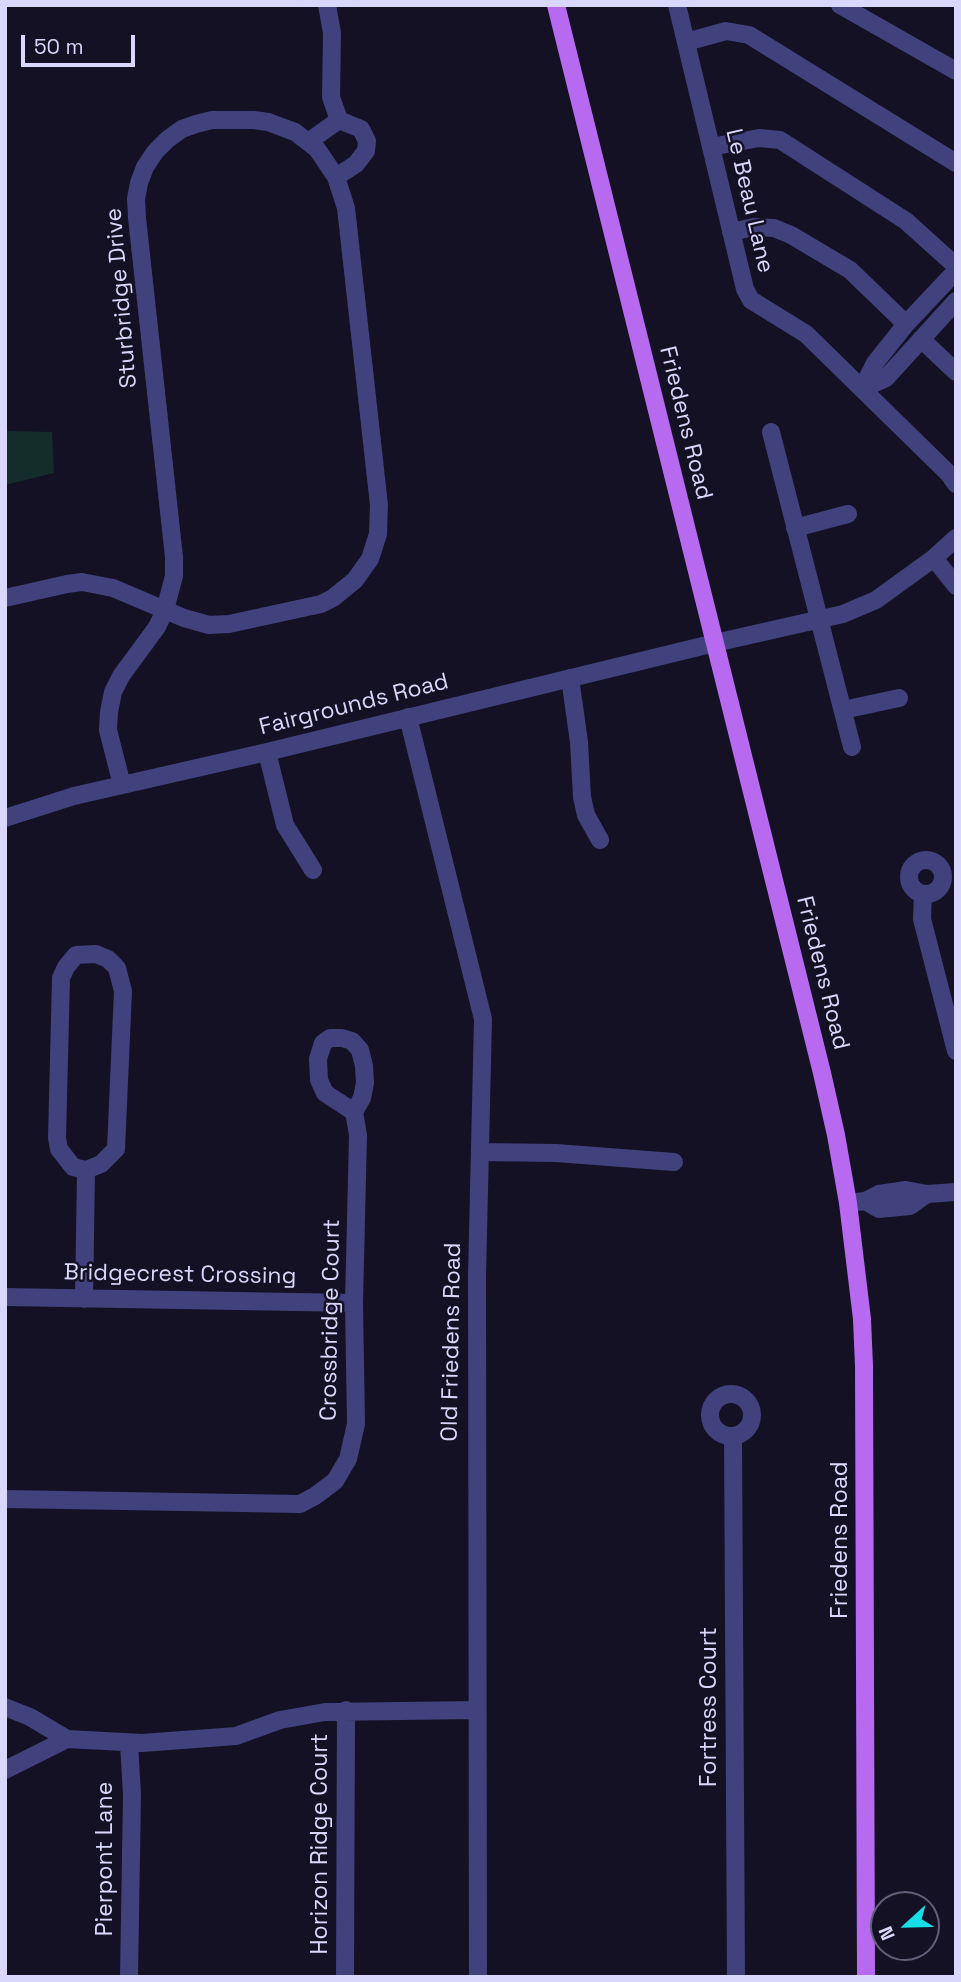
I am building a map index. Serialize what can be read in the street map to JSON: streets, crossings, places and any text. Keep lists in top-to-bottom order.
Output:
{
  "streets": {
    "main road": ["Friedens Road"],
    "street": [
      "Le Beau Lane",
      "Sturbridge Drive",
      "Fairgrounds Road",
      "Bridgecrest Crossing",
      "Crossbridge Court",
      "Old Friedens Road",
      "Fortress Court",
      "Horizon Ridge Court",
      "Pierpont Lane"
    ]
  },
  "crossings": [
    ["Sturbridge Drive", "Fairgrounds Road"],
    ["Friedens Road", "Fairgrounds Road"],
    ["Fairgrounds Road", "Old Friedens Road"],
    ["Bridgecrest Crossing", "Crossbridge Court"]
  ],
  "scale_bar": "50 m",
  "north": "left"
}
